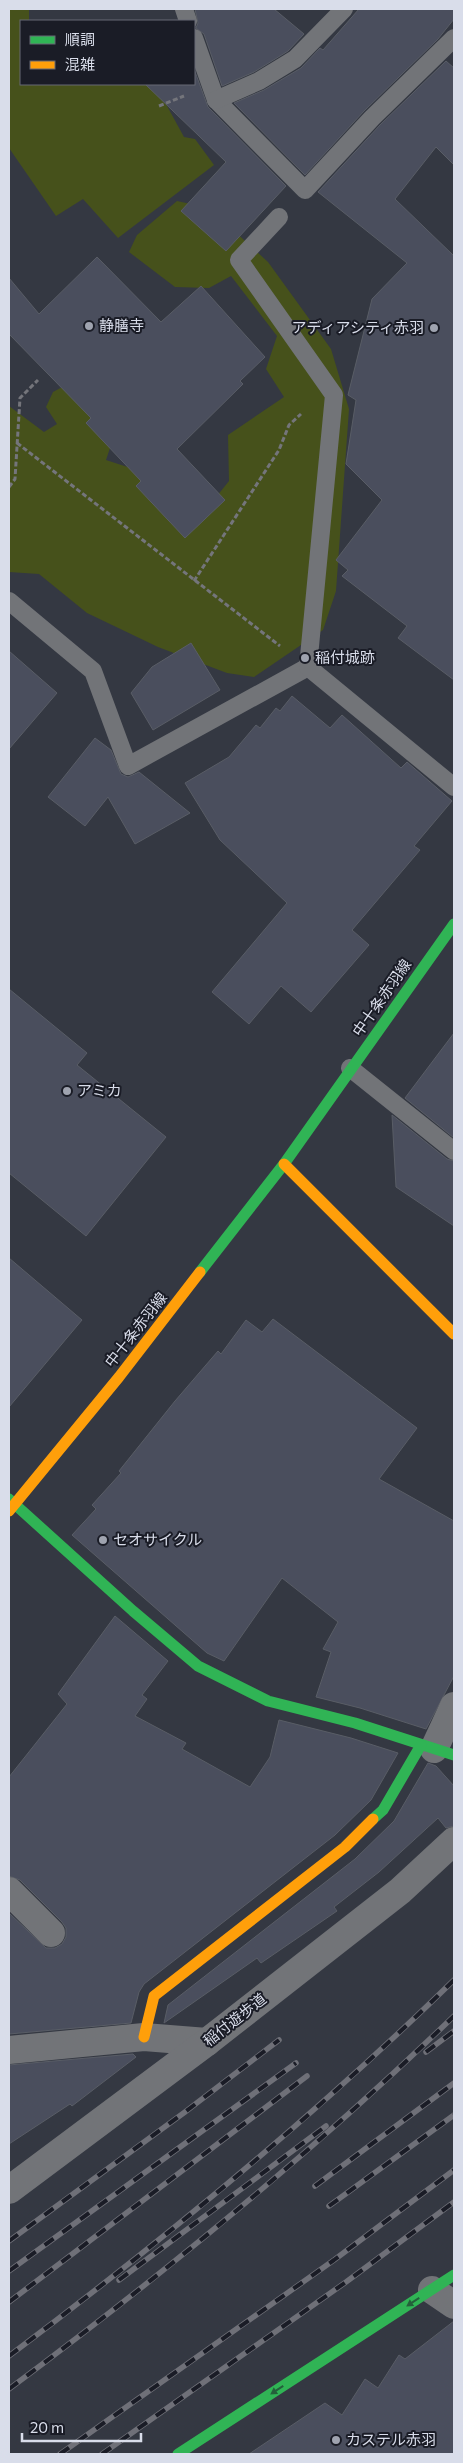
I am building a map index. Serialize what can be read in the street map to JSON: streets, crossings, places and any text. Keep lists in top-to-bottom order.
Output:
{
  "streets": {
    "street": ["中十条赤羽線", "稲付遊歩道"]
  },
  "places": [
    "静膳寺",
    "アディアシティ赤羽",
    "稲付城跡",
    "アミカ",
    "セオサイクル",
    "カステル赤羽"
  ],
  "legend": ["順調", "混雑"],
  "scale_bar": "20 m"
}
